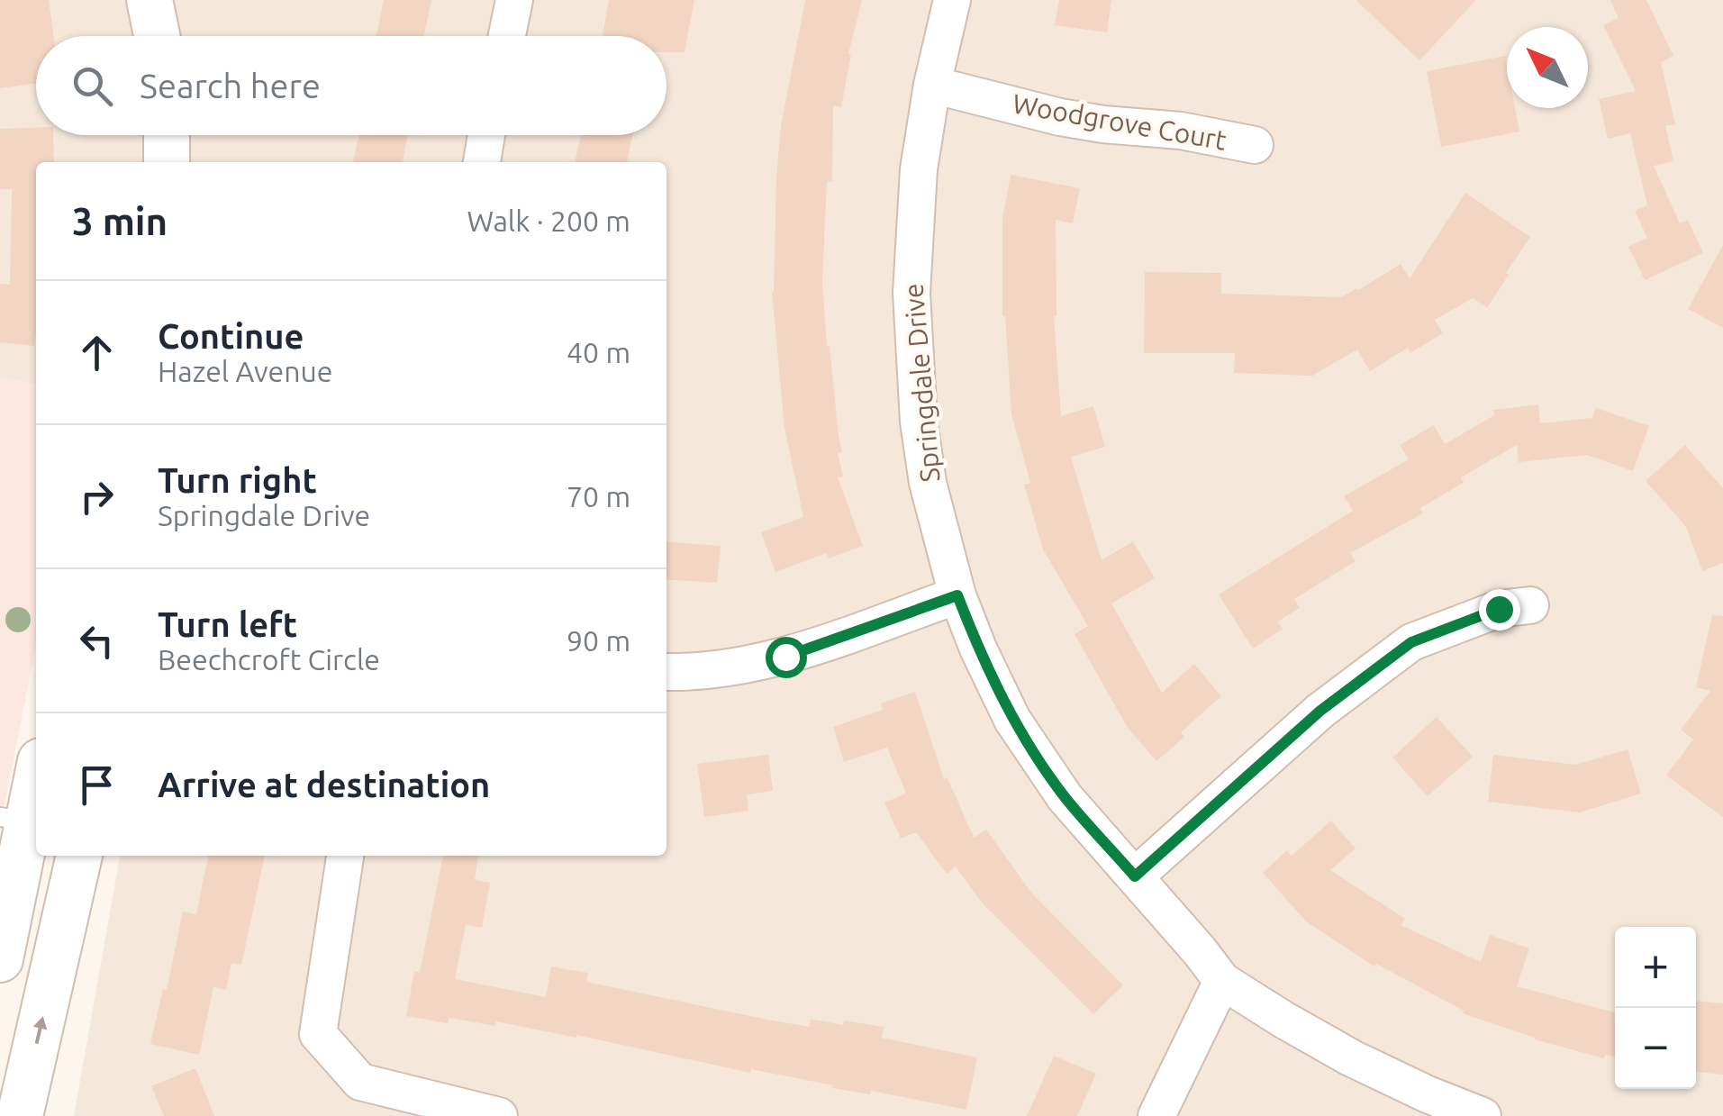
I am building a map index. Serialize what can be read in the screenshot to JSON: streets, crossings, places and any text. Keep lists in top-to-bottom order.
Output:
{
  "streets": {
    "street": ["Woodgrove Court", "Springdale Drive"]
  },
  "crossings": [
    ["Woodgrove Court", "Springdale Drive"]
  ],
  "north": "top left",
  "page": {
    "search": "Search here",
    "heading": ["3 min", "Walk · 200 m"],
    "list": [
      ["Continue", "Hazel Avenue", "40 m"],
      ["Turn right", "Springdale Drive", "70 m"],
      ["Turn left", "Beechcroft Circle", "90 m"],
      "Arrive at destination"
    ],
    "map_buttons": ["+", "−"]
  }
}
